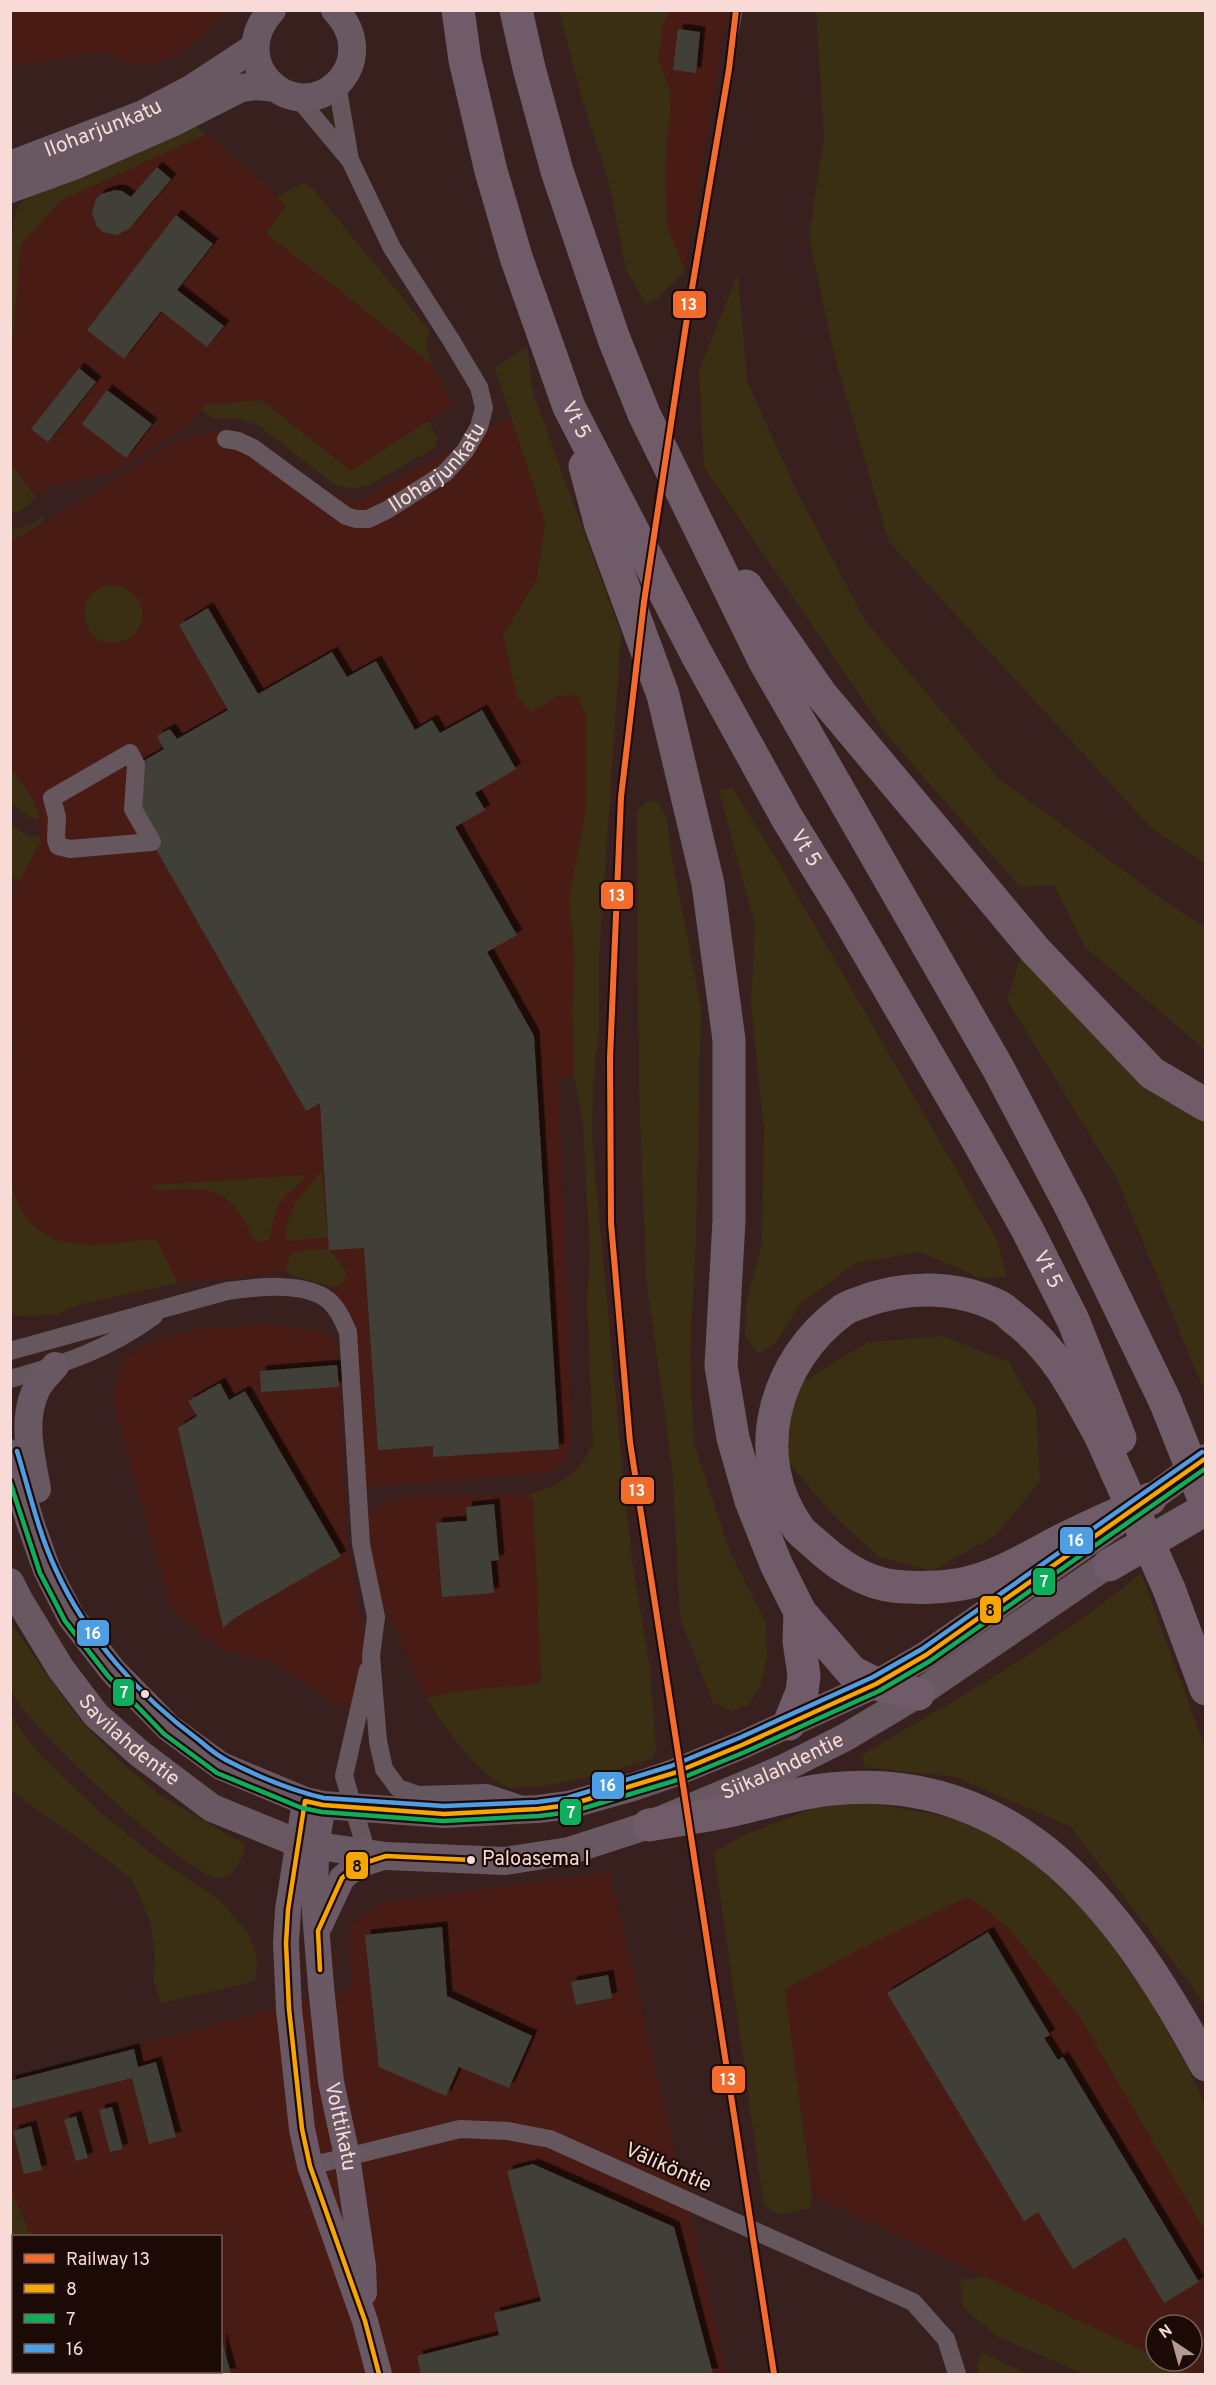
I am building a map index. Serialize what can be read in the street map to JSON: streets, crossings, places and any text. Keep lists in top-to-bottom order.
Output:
{
  "streets": {
    "highway": ["Vt 5"],
    "main road": [
      "Iloharjunkatu",
      "Savilahdentie",
      "Siikalahdentie",
      "Volttikatu"
    ],
    "street": ["Väliköntie"]
  },
  "crossings": [
    ["Savilahdentie", "Siikalahdentie"],
    ["Savilahdentie", "Volttikatu"],
    ["Siikalahdentie", "Volttikatu"],
    ["Volttikatu", "Väliköntie"]
  ],
  "places": ["Paloasema I"],
  "lines": [
    "rail line 13",
    "transit line 16",
    "transit line 8",
    "transit line 7"
  ],
  "legend": [
    "Railway 13",
    "8",
    "7",
    "16"
  ],
  "north": "top left"
}
